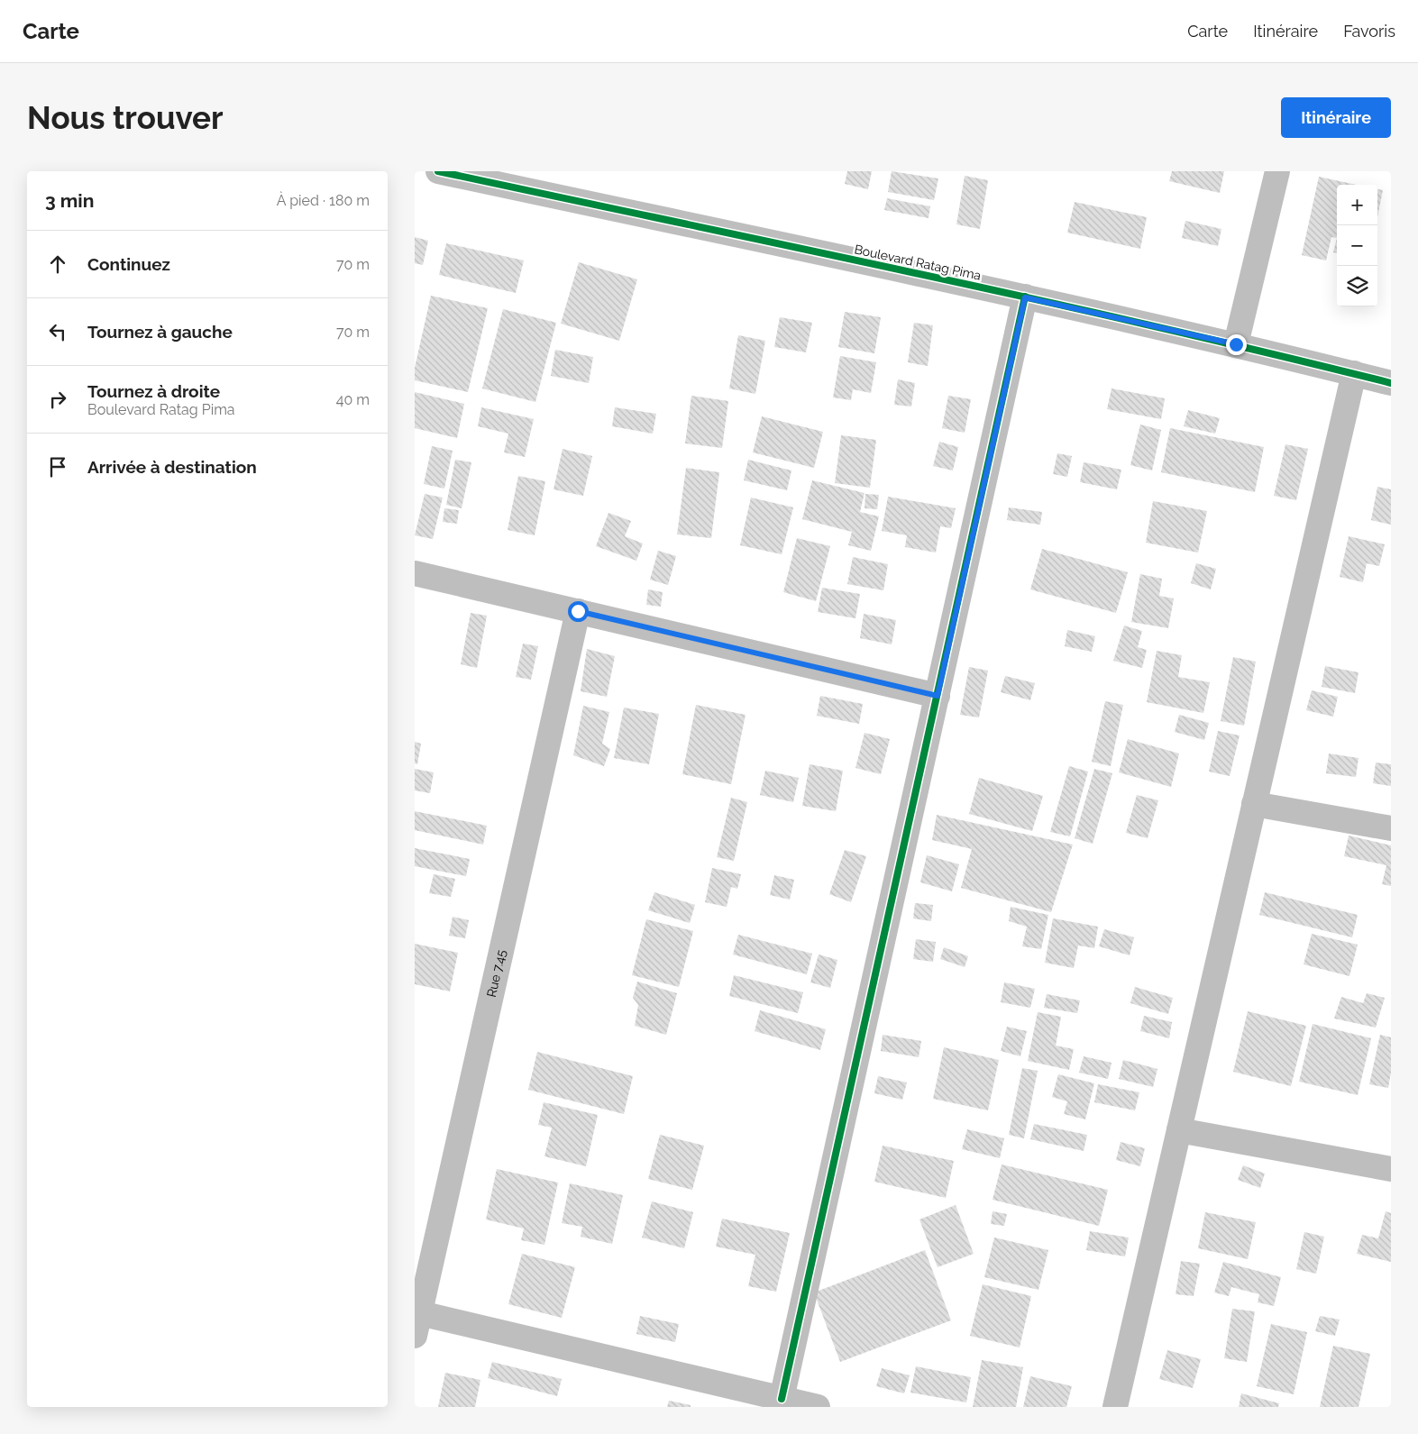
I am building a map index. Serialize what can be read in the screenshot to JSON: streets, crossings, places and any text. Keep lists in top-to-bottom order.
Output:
{
  "streets": {
    "street": ["Boulevard Ratag Pima", "Rue 7.45"]
  },
  "page": {
    "header": "Carte",
    "nav": ["Carte", "Itinéraire", "Favoris"],
    "buttons": "Itinéraire",
    "title": "Nous trouver",
    "heading": ["3 min", "À pied · 180 m"],
    "map_buttons": ["+", "−"],
    "list": [
      ["Continuez", "70 m"],
      ["Tournez à gauche", "70 m"],
      ["Tournez à droite", "Boulevard Ratag Pima", "40 m"],
      "Arrivée à destination"
    ]
  }
}
